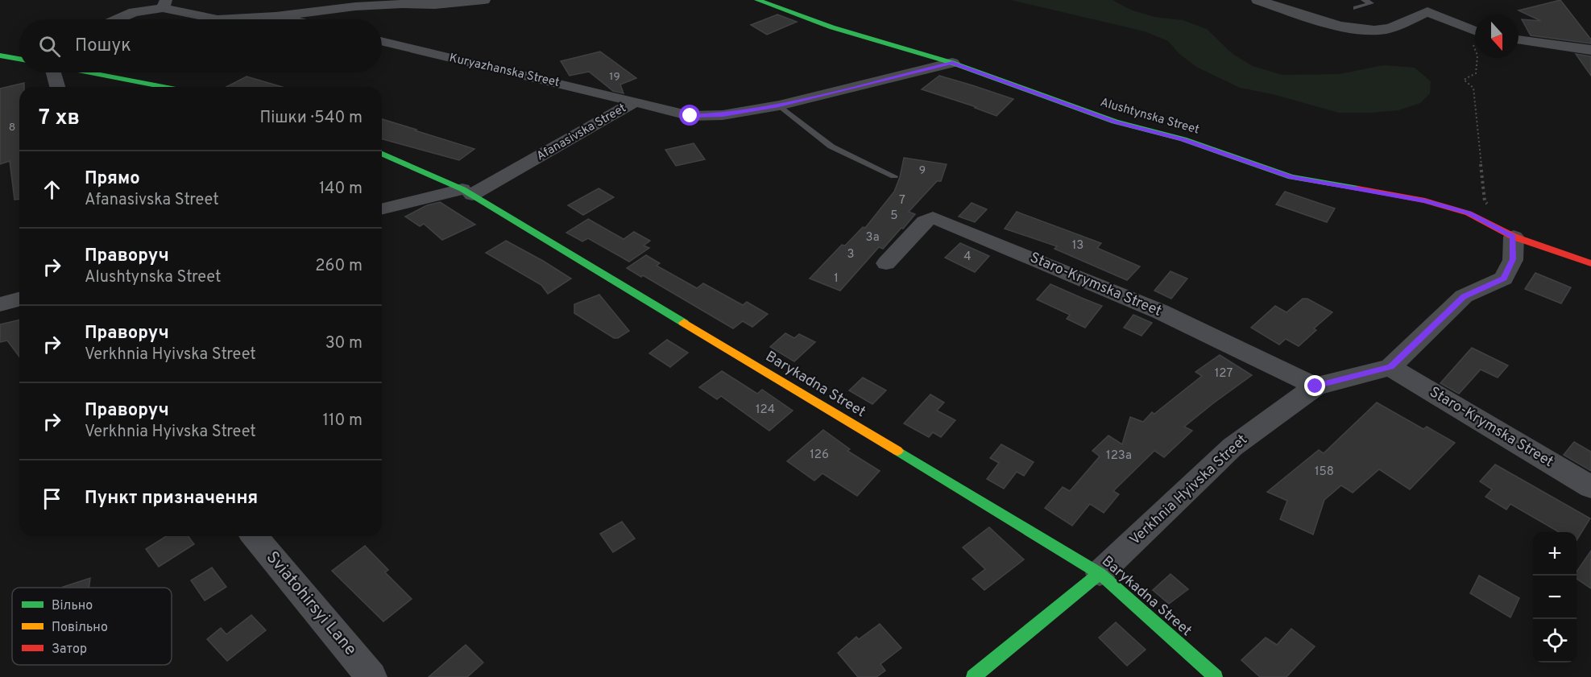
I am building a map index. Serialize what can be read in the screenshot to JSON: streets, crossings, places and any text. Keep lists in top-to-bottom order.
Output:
{
  "streets": {
    "street": [
      "Kuryazhanska Street",
      "Alushtynska Street",
      "Afanasivska Street",
      "Staro-Krymska Street",
      "Barykadna Street",
      "Verkhnia Hyivska Street",
      "Sviatohirsyi Lane"
    ]
  },
  "crossings": [
    ["Kuryazhanska Street", "Afanasivska Street"],
    ["Alushtynska Street", "Afanasivska Street"],
    ["Alushtynska Street", "Verkhnia Hyivska Street"],
    ["Afanasivska Street", "Barykadna Street"],
    ["Staro-Krymska Street", "Verkhnia Hyivska Street"],
    ["Barykadna Street", "Verkhnia Hyivska Street"]
  ],
  "house_numbers": [
    "19",
    "8",
    "9",
    "7",
    "5",
    "3а",
    "13",
    "3",
    "4",
    "1",
    "127",
    "124",
    "126",
    "123а",
    "158"
  ],
  "legend": ["Вільно", "Повільно", "Затор"],
  "north": "bottom",
  "page": {
    "search": "Пошук",
    "heading": ["7 хв", "Пішки · 540 m"],
    "list": [
      ["Прямо", "Afanasivska Street", "140 m"],
      ["Праворуч", "Alushtynska Street", "260 m"],
      ["Праворуч", "Verkhnia Hyivska Street", "30 m"],
      ["Праворуч", "Verkhnia Hyivska Street", "110 m"],
      "Пункт призначення"
    ],
    "map_buttons": ["+", "−"]
  }
}
